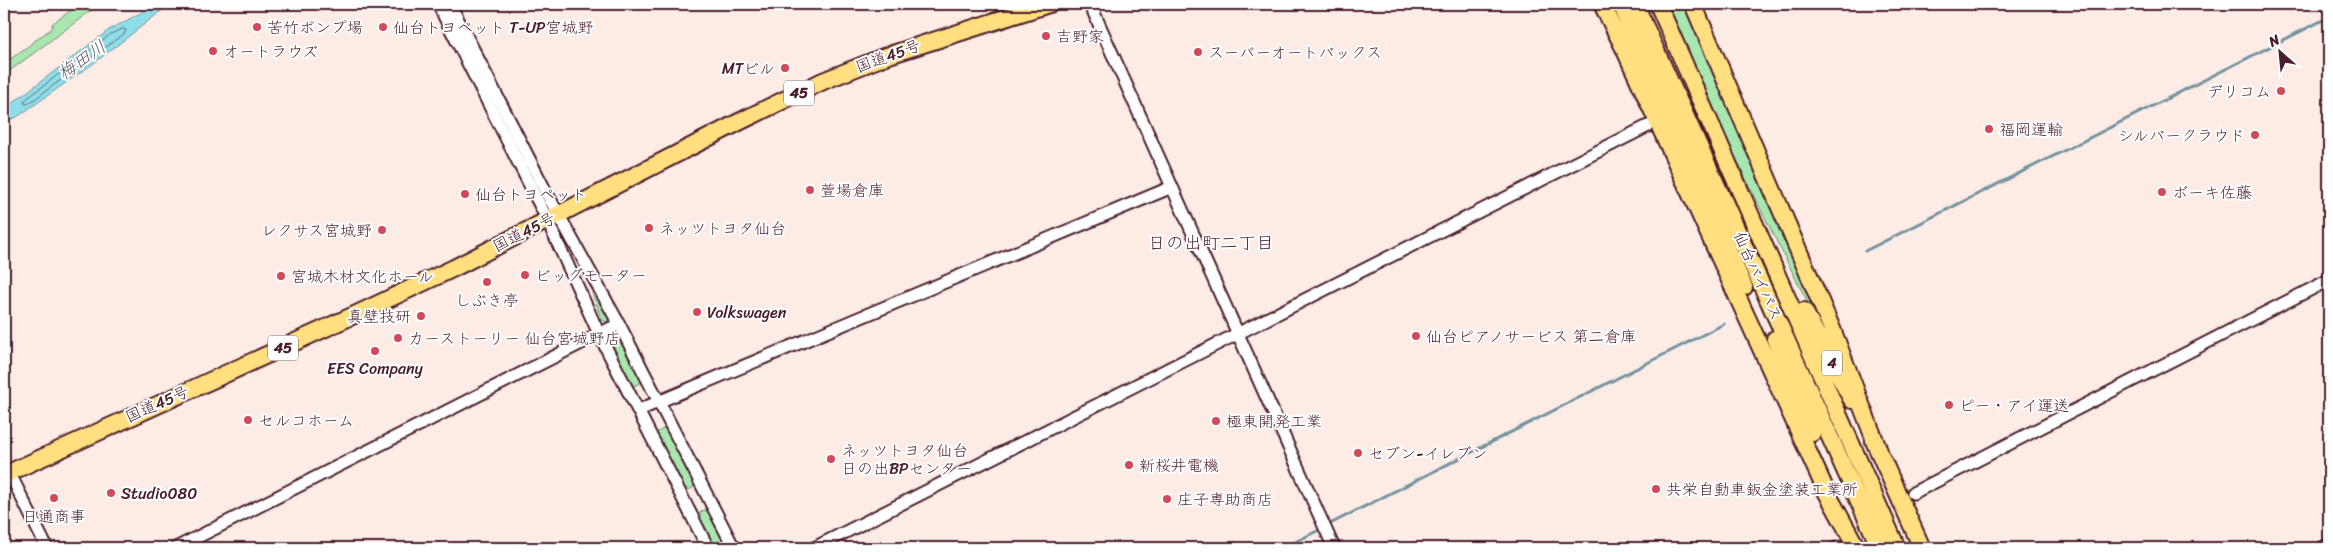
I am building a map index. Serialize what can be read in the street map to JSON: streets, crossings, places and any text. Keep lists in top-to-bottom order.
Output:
{
  "streets": {
    "highway": [
      "国道45号",
      "45",
      "仙台バイパス",
      "4"
    ]
  },
  "crossings": [
    ["仙台バイパス", "4"]
  ],
  "districts": ["日の出町二丁目"],
  "water": ["梅田川"],
  "places": [
    "苦竹ポンプ場",
    "仙台トヨペット T-UP宮城野",
    "吉野家",
    "オートラウズ",
    "スーパーオートバックス",
    "MTビル",
    "デリコム",
    "福岡運輸",
    "シルバークラウド",
    "萱場倉庫",
    "ボーキ佐藤",
    "仙台トヨペット",
    "ネッツトヨタ仙台",
    "レクサス宮城野",
    "ビッグモーター",
    "宮城木材文化ホール",
    "しぶき亭",
    "Volkswagen",
    "真壁技研",
    "仙台ピアノサービス 第二倉庫",
    "カーストーリー 仙台宮城野店",
    "EES Company",
    "ピー・アイ運送",
    "セルコホーム",
    "極東開発工業",
    "セブン-イレブン",
    "ネッツトヨタ仙台 日の出BPセンター",
    "新桜井電機",
    "共栄自動車鈑金塗装工業所",
    "Studio080",
    "日通商事",
    "庄子専助商店"
  ],
  "north": "top left"
}
